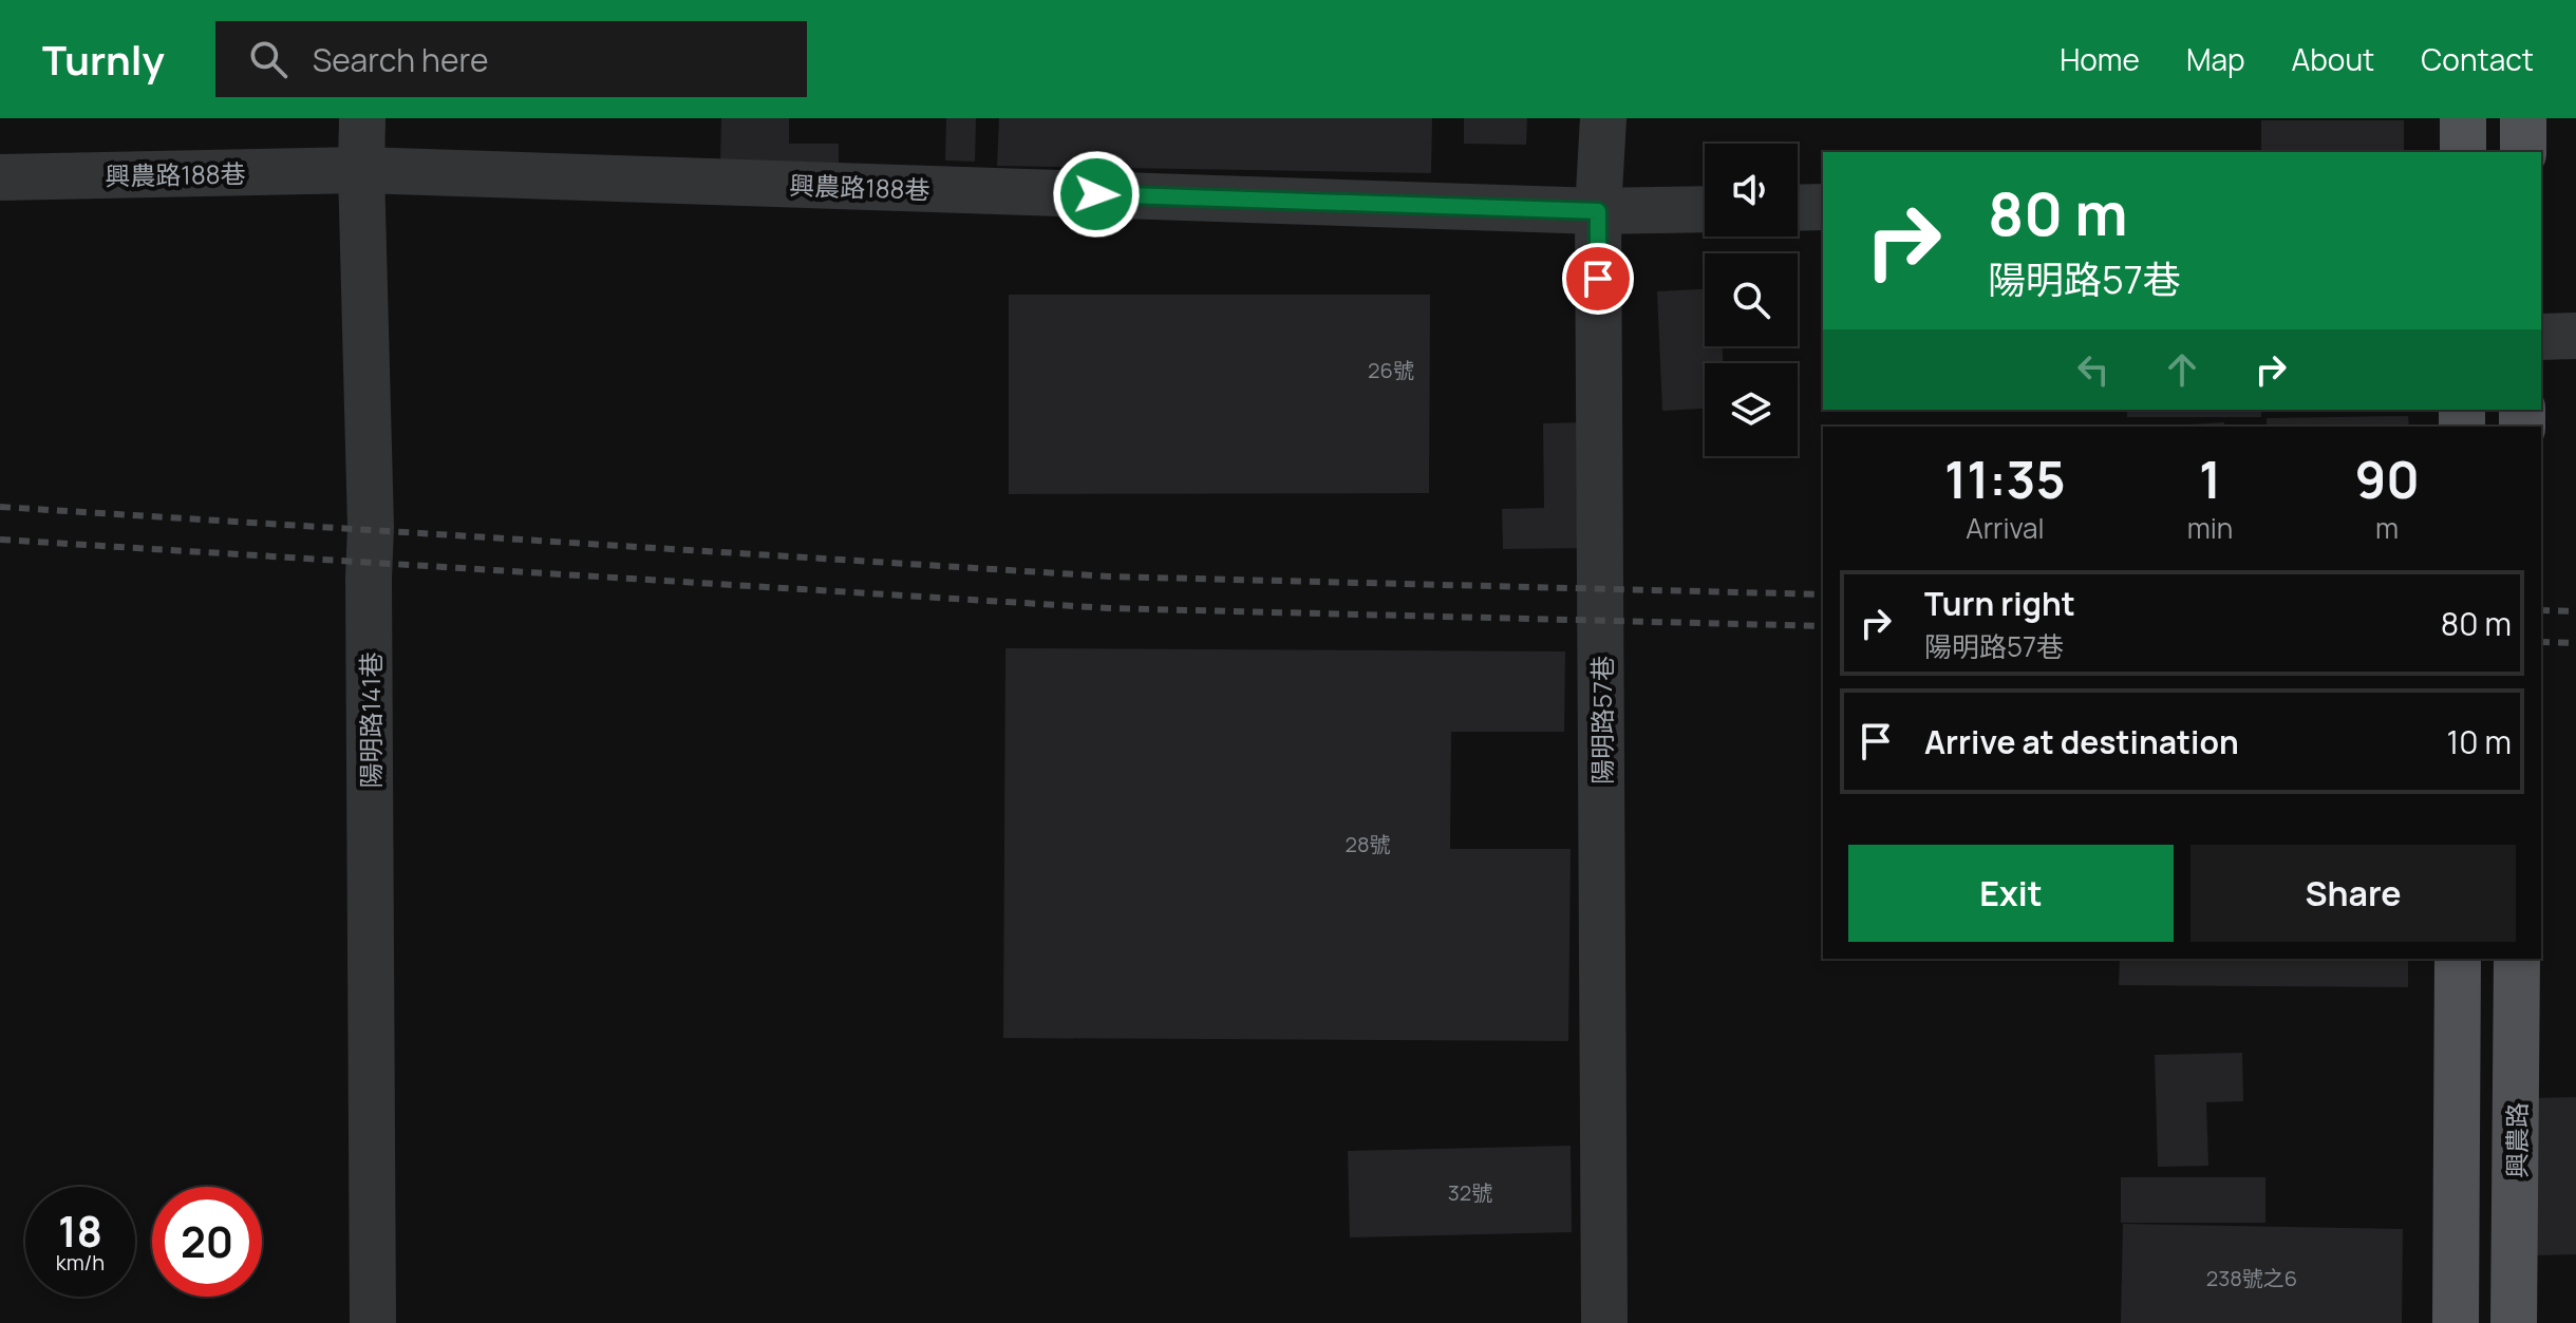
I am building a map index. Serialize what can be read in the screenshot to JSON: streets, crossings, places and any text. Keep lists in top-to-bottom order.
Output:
{
  "streets": {
    "main road": ["興農路"],
    "lane": ["興農路188巷", "陽明路141巷", "陽明路57巷"]
  },
  "crossings": [
    ["興農路188巷", "陽明路141巷"],
    ["興農路188巷", "陽明路57巷"]
  ],
  "house_numbers": [
    "26號",
    "28號",
    "32號",
    "238號之6"
  ],
  "page": {
    "header": "Turnly",
    "search": "Search here",
    "nav": [
      "Home",
      "Map",
      "About",
      "Contact"
    ],
    "turn": ["80 m", "陽明路57巷"],
    "eta": [
      "11:35",
      "Arrival",
      "1",
      "min",
      "90",
      "m"
    ],
    "list": [
      {
        "name": "Turn right",
        "note": "陽明路57巷",
        "value": "80 m"
      },
      {
        "name": "Arrive at destination",
        "value": "10 m"
      }
    ],
    "buttons": ["Exit", "Share"],
    "speed": "18 km/h",
    "limit": "20"
  }
}
